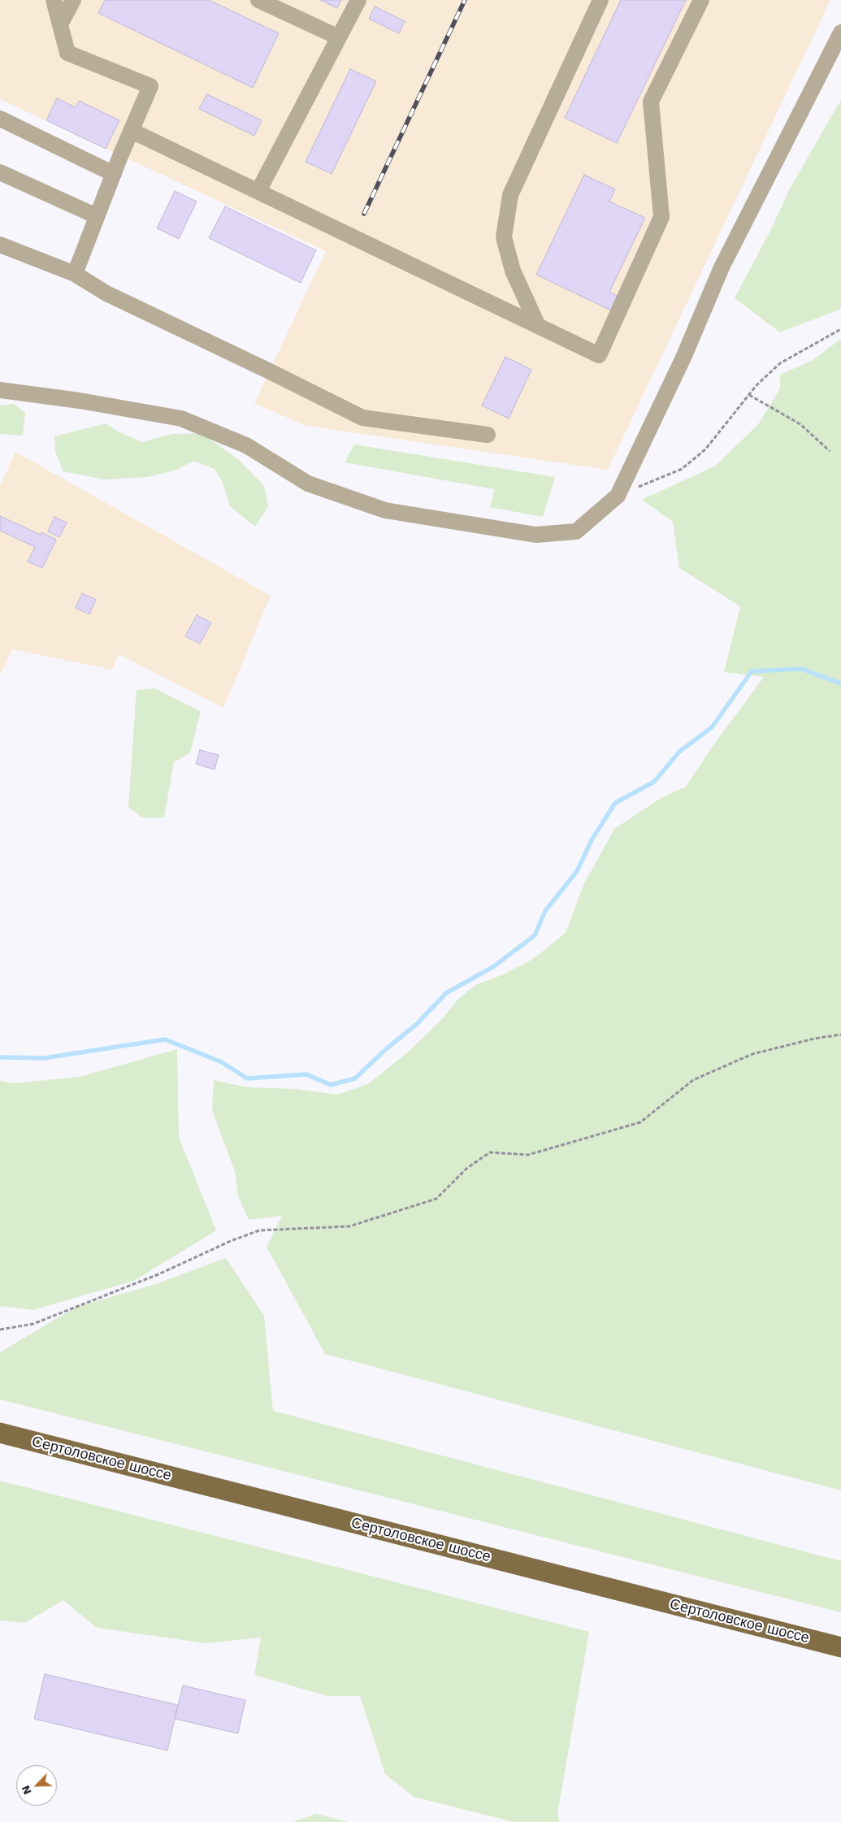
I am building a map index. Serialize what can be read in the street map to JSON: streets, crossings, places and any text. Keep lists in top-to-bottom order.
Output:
{
  "streets": {
    "main road": ["Сертоловское шоссе"]
  },
  "north": "bottom left"
}
